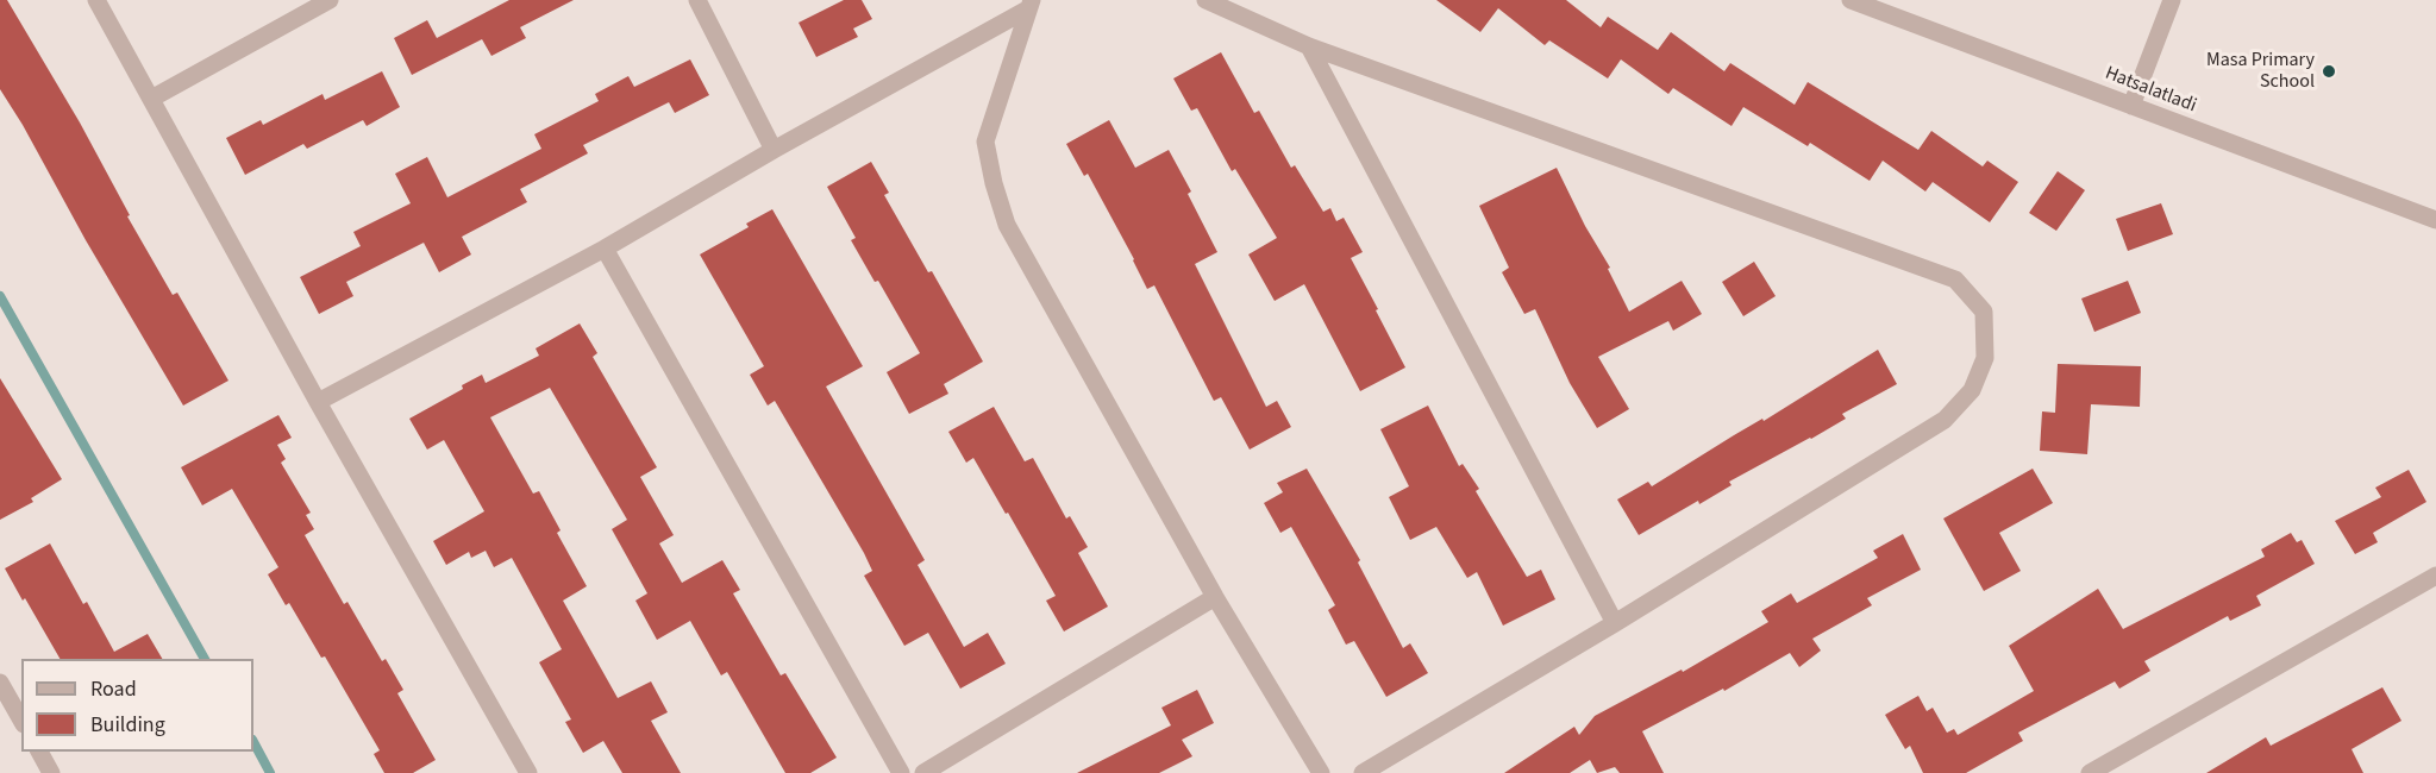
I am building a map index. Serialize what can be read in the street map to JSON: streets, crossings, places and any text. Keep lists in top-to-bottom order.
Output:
{
  "streets": {
    "street": ["Hatsalatladi"]
  },
  "places": ["Masa Primary School"],
  "legend": ["Road", "Building"]
}
